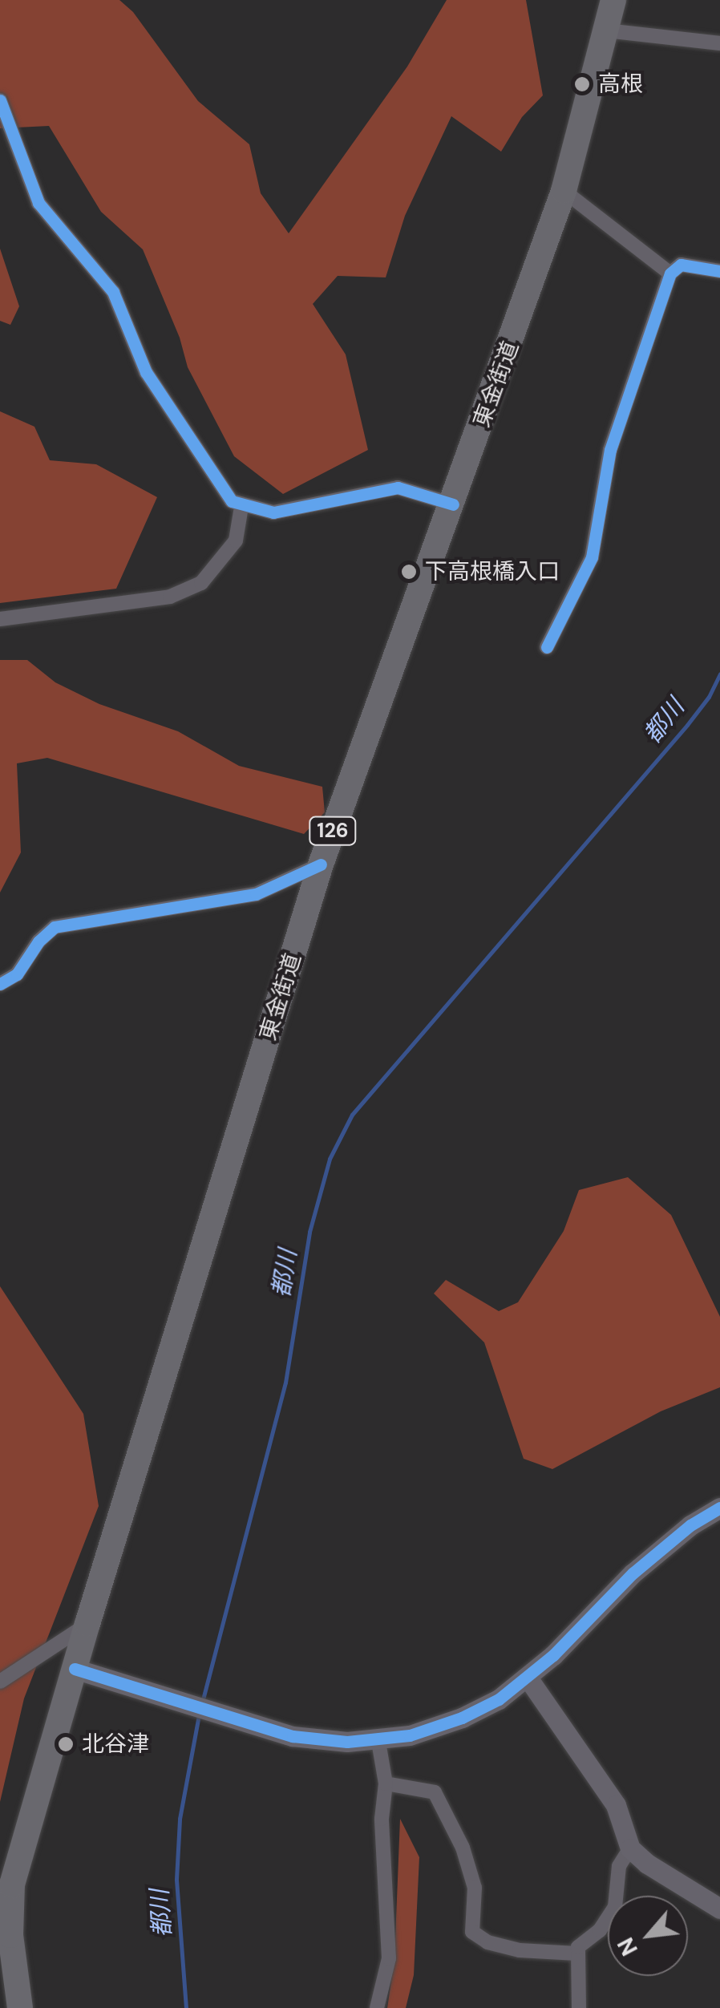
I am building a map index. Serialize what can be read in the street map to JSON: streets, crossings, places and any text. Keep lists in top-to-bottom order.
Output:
{
  "streets": {
    "highway": ["東金街道", "126"]
  },
  "water": ["都川"],
  "places": ["高根", "下高根橋入口", "北谷津"],
  "north": "bottom left"
}
